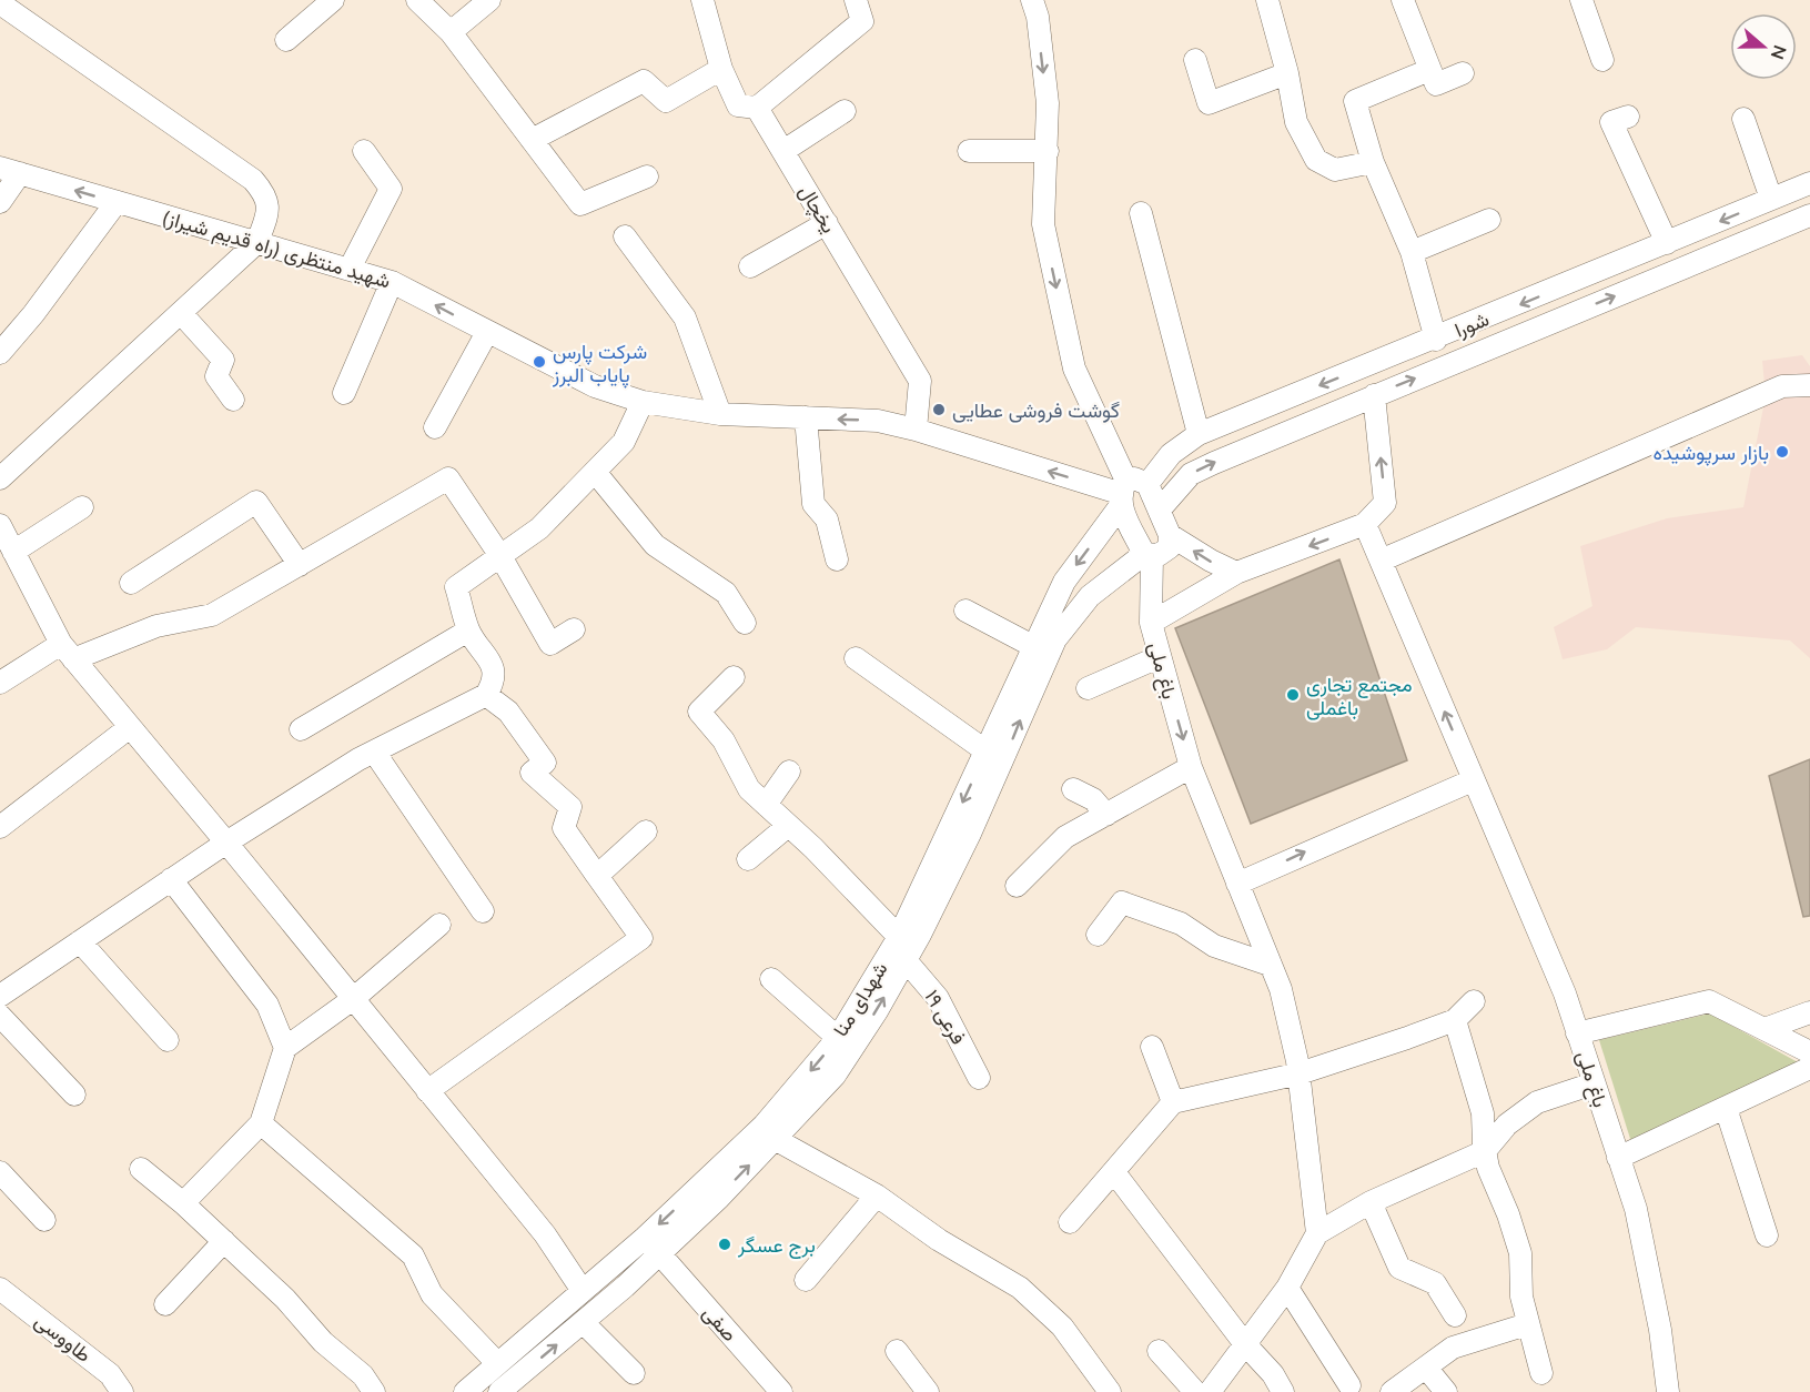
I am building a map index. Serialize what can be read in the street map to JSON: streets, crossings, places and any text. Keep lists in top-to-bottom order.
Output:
{
  "streets": {
    "street": [
      "یخچال",
      "شهید منتظری (راه قدیم شیراز)",
      "شورا",
      "باغ ملی",
      "شهدای منا",
      "فرعی ۱۹",
      "صفی",
      "طاووسی"
    ]
  },
  "crossings": [
    ["یخچال", "شهید منتظری (راه قدیم شیراز)"],
    ["شهید منتظری (راه قدیم شیراز)", "شورا"],
    ["شهید منتظری (راه قدیم شیراز)", "شهدای منا"],
    ["شورا", "شهدای منا"],
    ["شهدای منا", "فرعی ۱۹"],
    ["شهدای منا", "صفی"]
  ],
  "one_way": ["شهید منتظری (راه قدیم شیراز)"],
  "places": [
    "شرکت پارس پایاب البرز",
    "گوشت فروشی عطایی",
    "بازار سرپوشیده",
    "مجتمع تجاری باغملی",
    "برج عسگر"
  ],
  "north": "right"
}
